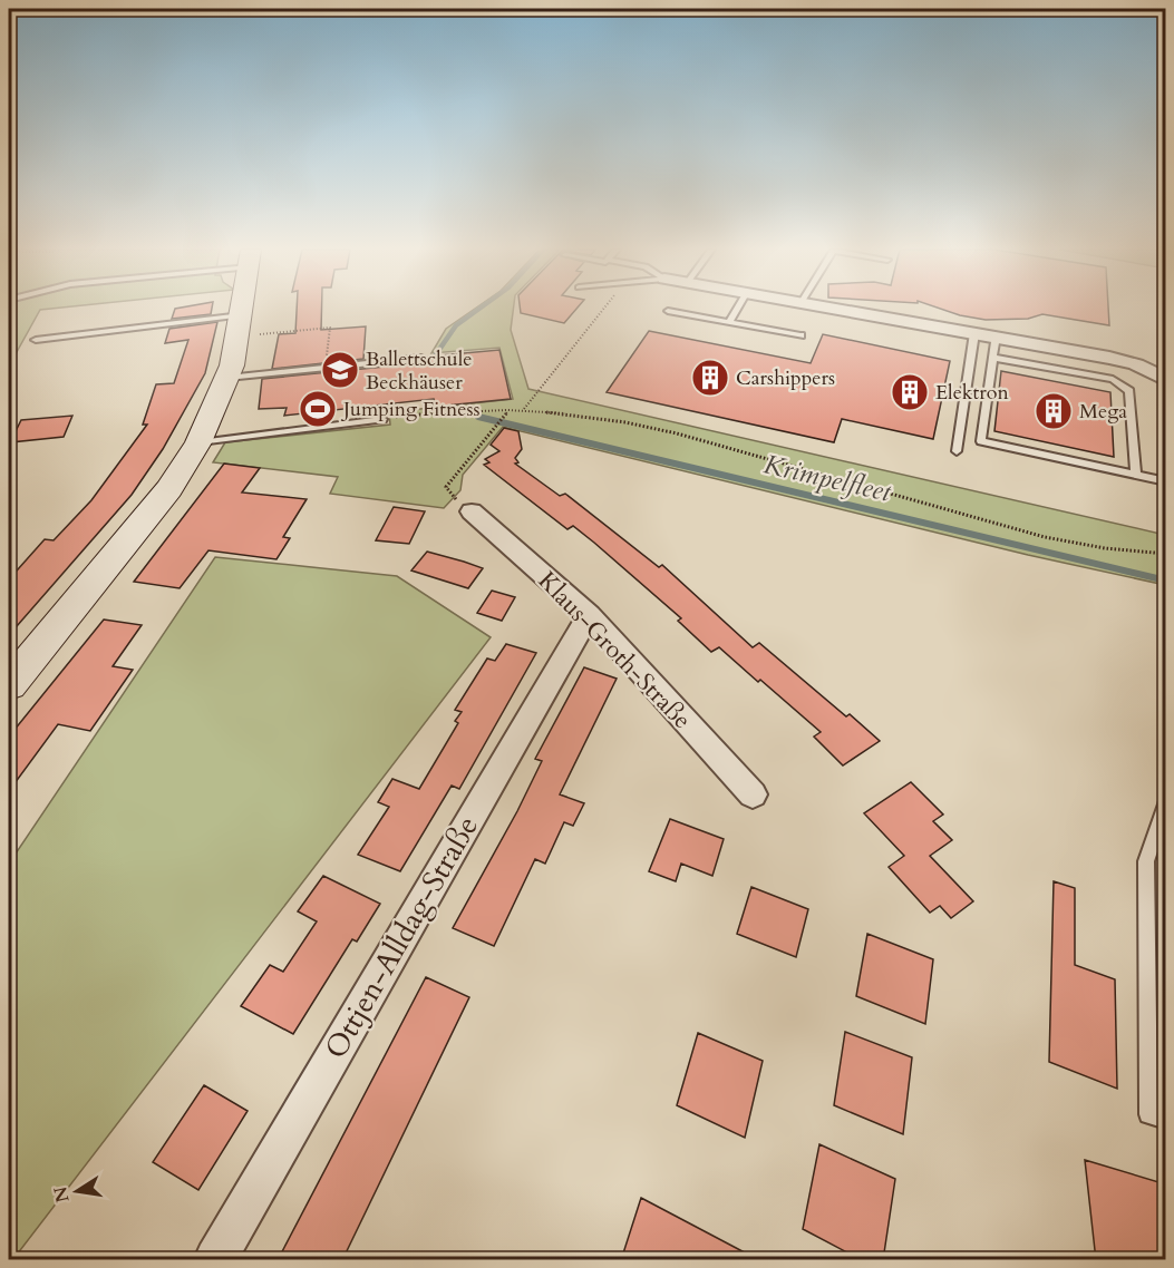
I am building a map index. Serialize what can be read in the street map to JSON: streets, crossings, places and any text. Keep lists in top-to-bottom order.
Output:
{
  "streets": {
    "street": ["Klaus-Groth-Straße", "Ottjen-Alldag-Straße"]
  },
  "crossings": [
    ["Klaus-Groth-Straße", "Ottjen-Alldag-Straße"]
  ],
  "water": ["Krimpelfleet"],
  "places": {
    "school or university": ["Ballettschule Beckhäuser"],
    "building": ["Carshippers", "Elektron", "Mega"],
    "sports": ["Jumping Fitness"]
  },
  "north": "left"
}
